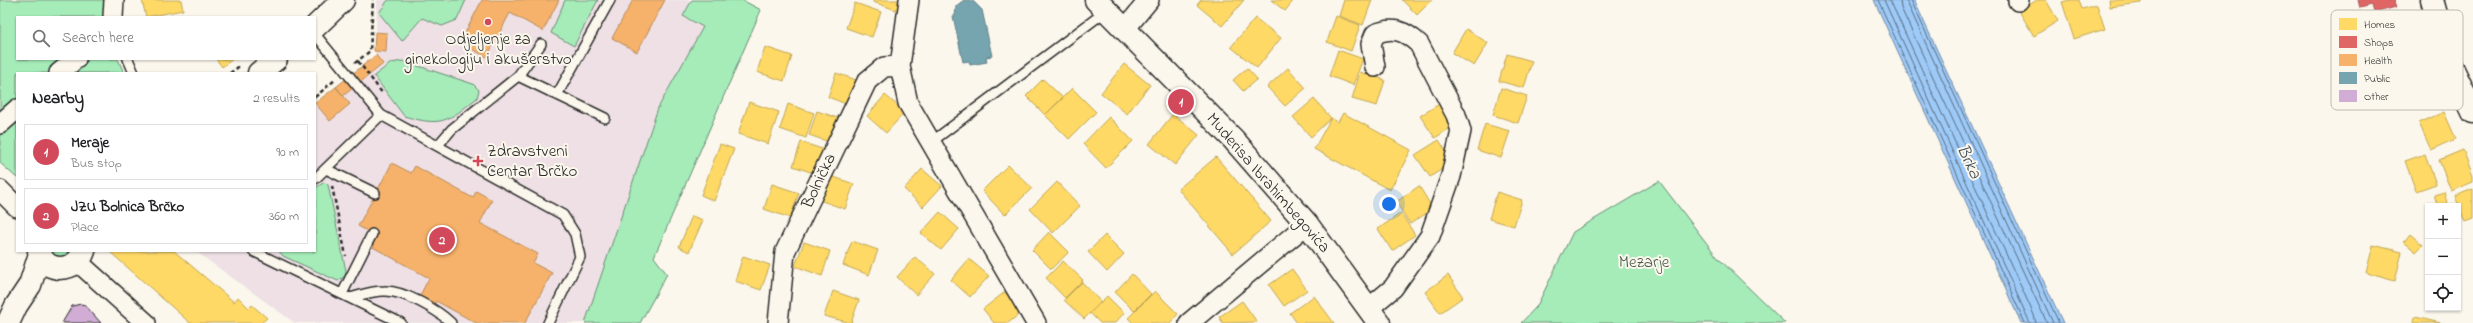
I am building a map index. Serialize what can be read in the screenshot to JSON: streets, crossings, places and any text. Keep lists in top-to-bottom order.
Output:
{
  "streets": {
    "main road": ["Muderisa Ibrahimbegovića"],
    "street": ["Bolnička"]
  },
  "water": ["Brka"],
  "parks": ["Mezarje"],
  "places": {
    "other": ["Odjeljenje za ginekologiju i akušerstvo"],
    "health": ["Zdravstveni Centar Brčko"]
  },
  "legend": [
    "Homes",
    "Shops",
    "Health",
    "Public",
    "Other"
  ],
  "page": {
    "search": "Search here",
    "heading": ["Nearby", "2 results"],
    "pins": ["1", "2"],
    "list": [
      {
        "mark": "1",
        "name": "Meraje",
        "note": "Bus stop",
        "value": "90 m"
      },
      {
        "mark": "2",
        "name": "JZU Bolnica Brčko",
        "note": "Place",
        "value": "360 m"
      }
    ],
    "map_buttons": ["+", "−"]
  }
}
